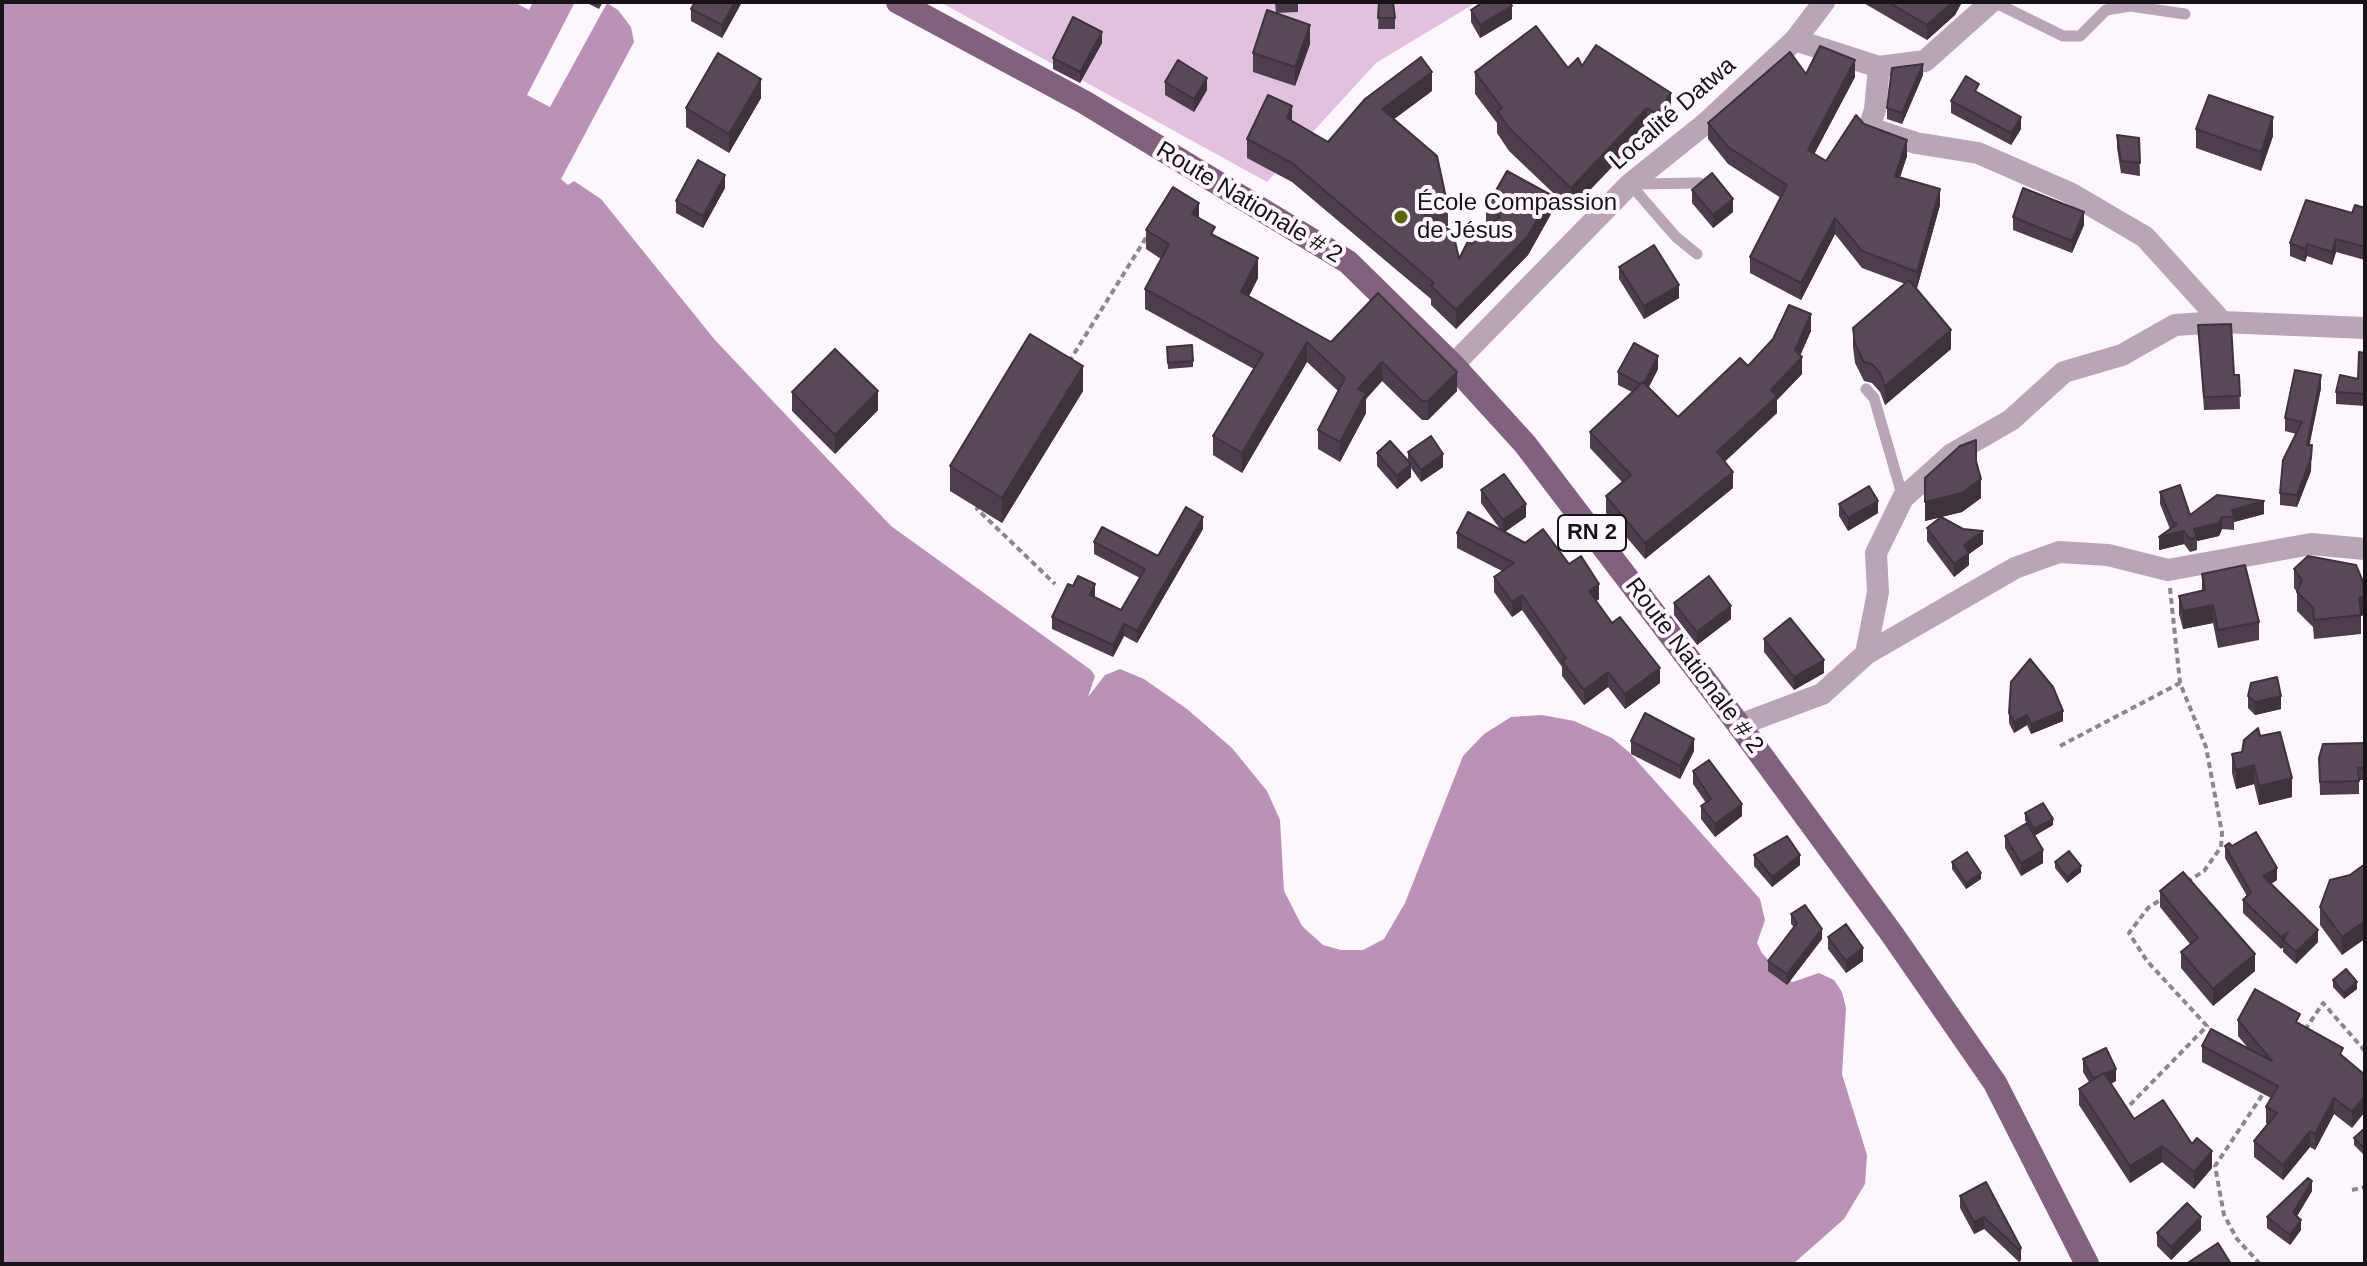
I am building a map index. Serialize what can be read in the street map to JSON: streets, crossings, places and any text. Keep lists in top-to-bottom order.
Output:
{
  "streets": {
    "main road": ["Route Nationale # 2", "RN 2"],
    "street": ["Localité Datwa"]
  },
  "crossings": [
    ["Localité Datwa", "Route Nationale # 2"]
  ],
  "places": ["École Compassion de Jésus"]
}
